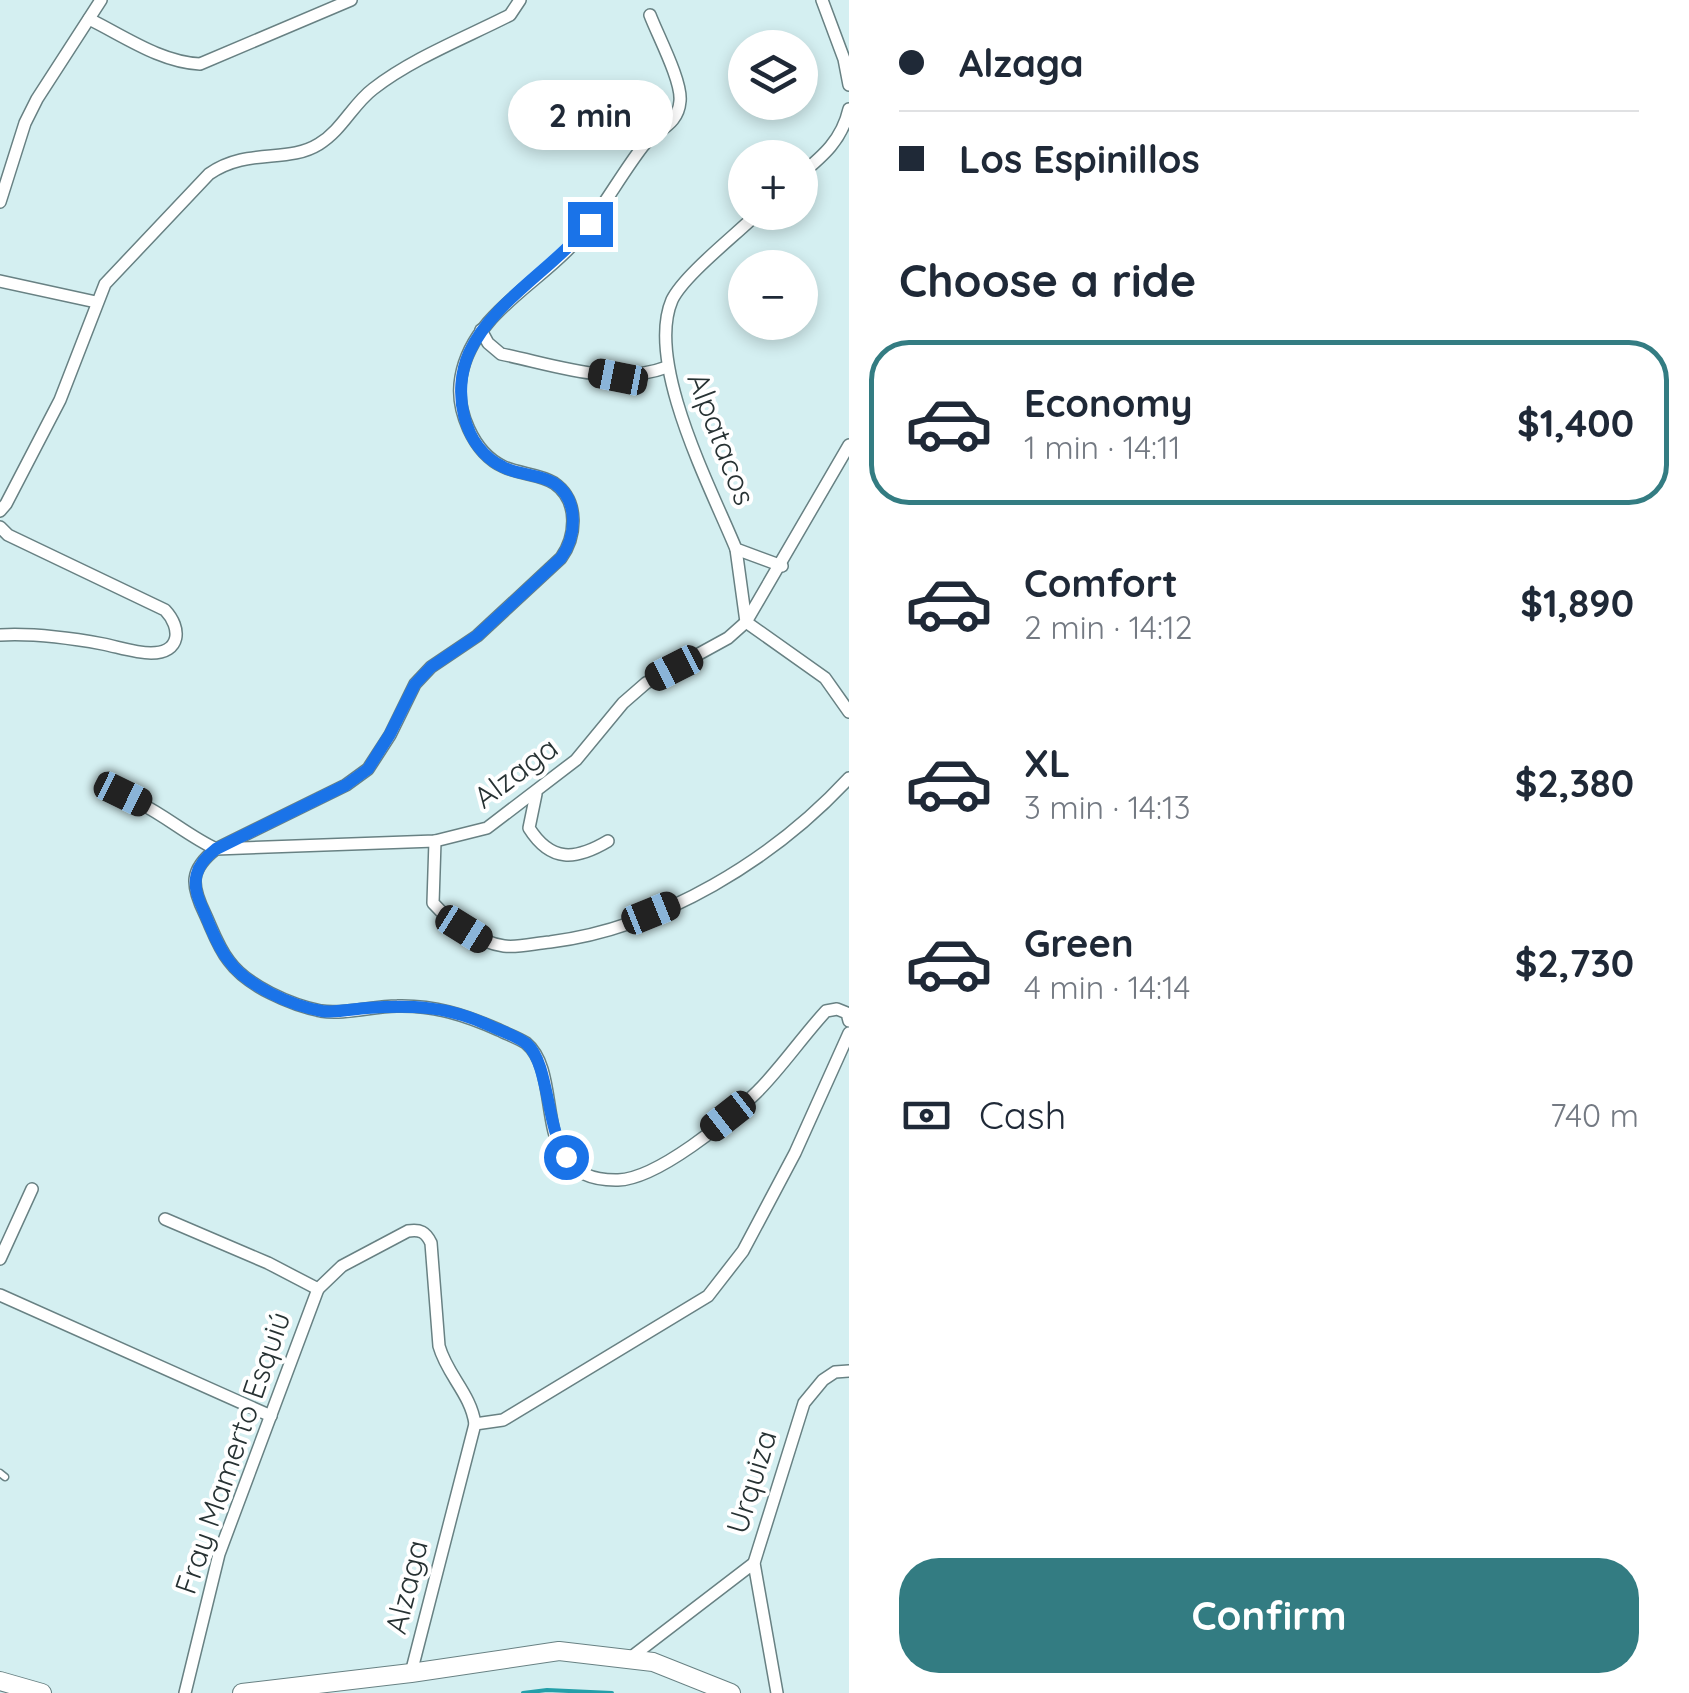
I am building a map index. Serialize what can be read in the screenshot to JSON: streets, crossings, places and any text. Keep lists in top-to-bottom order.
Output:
{
  "streets": {
    "street": [
      "Alpatacos",
      "Alzaga",
      "Fray Mamerto Esquiú",
      "Urquiza"
    ]
  },
  "crossings": [
    ["Alpatacos", "Alzaga"]
  ],
  "page": {
    "banner": ["Alzaga", "Los Espinillos"],
    "map_buttons": ["+", "−"],
    "bubble": "2 min",
    "heading": "Choose a ride",
    "list": [
      {
        "name": "Economy",
        "note": "1 min · 14:11",
        "value": "$1,400"
      },
      {
        "name": "Comfort",
        "note": "2 min · 14:12",
        "value": "$1,890"
      },
      {
        "name": "XL",
        "note": "3 min · 14:13",
        "value": "$2,380"
      },
      {
        "name": "Green",
        "note": "4 min · 14:14",
        "value": "$2,730"
      }
    ],
    "pay": ["Cash", "740 m"],
    "buttons": "Confirm"
  }
}
